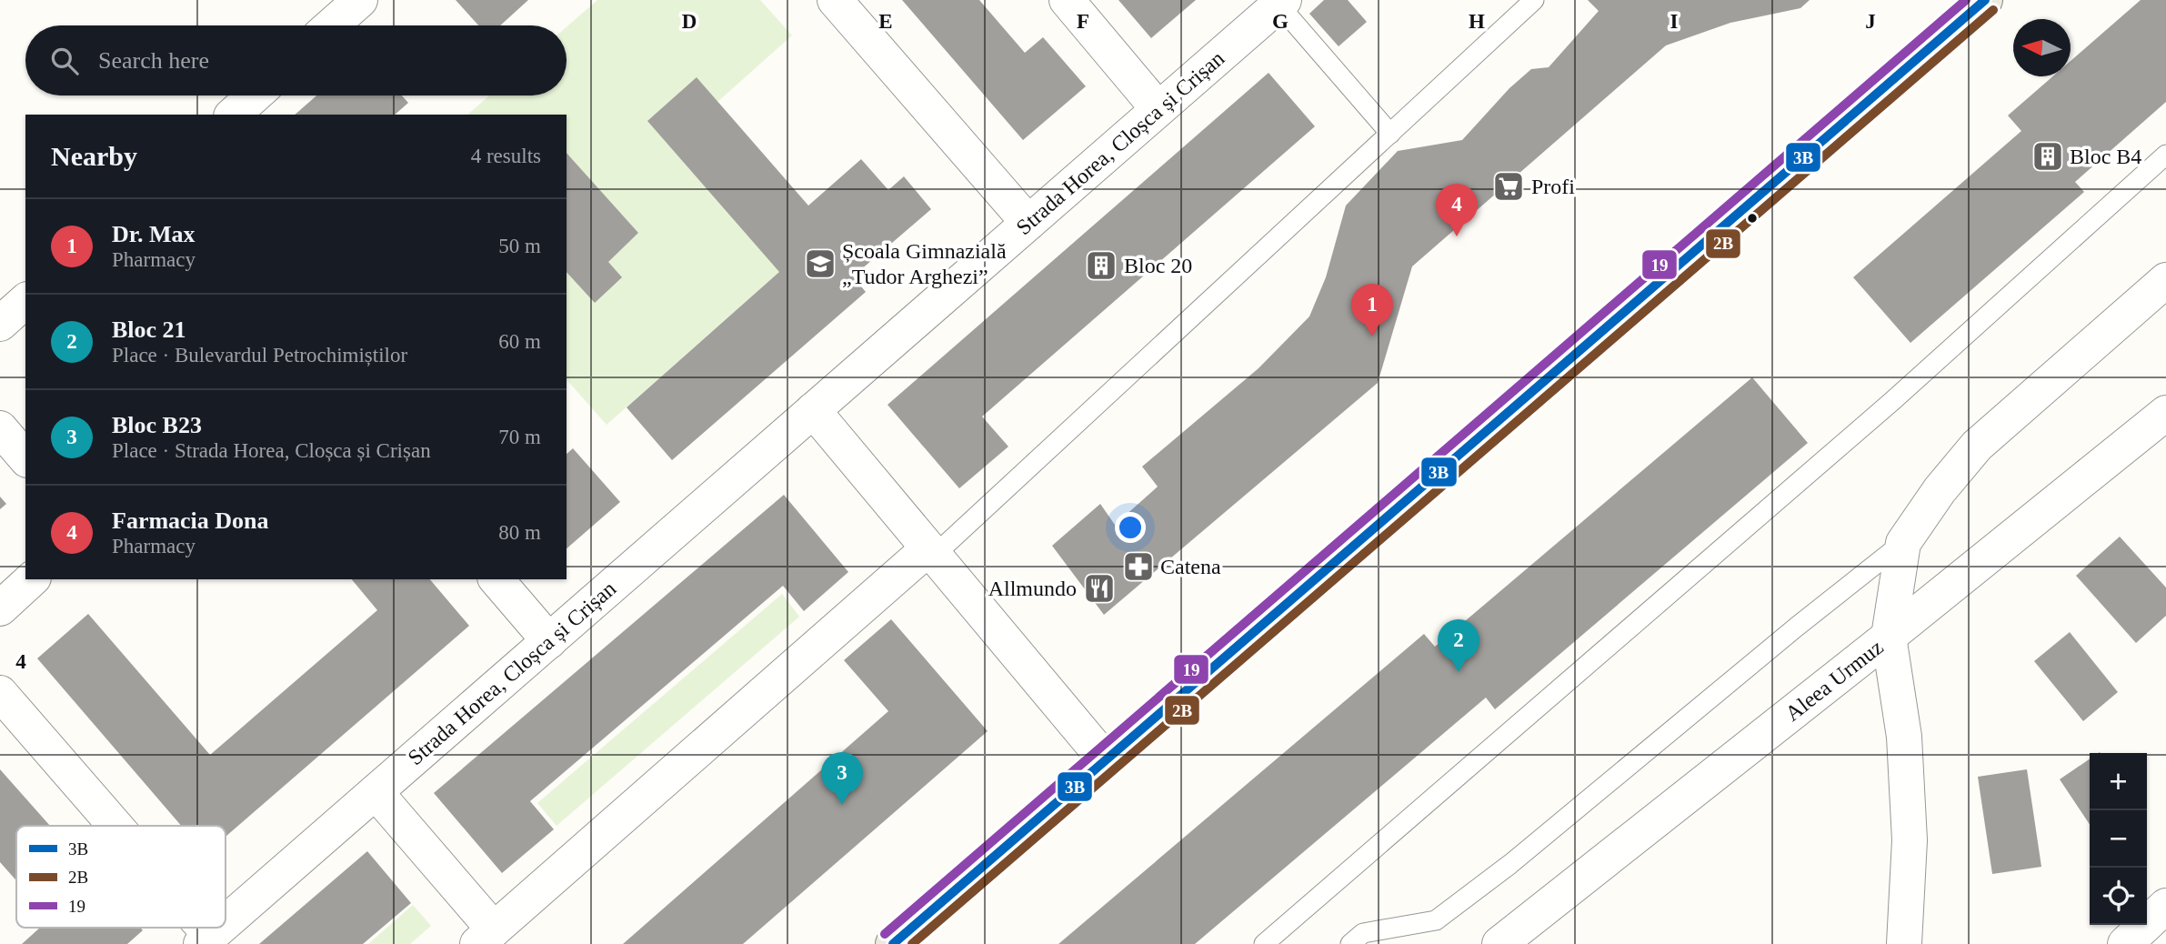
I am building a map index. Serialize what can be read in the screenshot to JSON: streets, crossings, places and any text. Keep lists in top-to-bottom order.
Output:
{
  "streets": {
    "street": ["Strada Horea, Cloșca și Crișan", "Aleea Urmuz"]
  },
  "places": {
    "building": ["Bloc B4", "Bloc 20"],
    "supermarket": ["Profi"],
    "school or university": ["Școala Gimnazială „Tudor Arghezi”"],
    "pharmacy": ["Catena"],
    "restaurant": ["Allmundo"]
  },
  "lines": ["transit line 3B", "transit line 19", "transit line 2B"],
  "legend": ["3B", "2B", "19"],
  "north": "left",
  "page": {
    "search": "Search here",
    "heading": ["Nearby", "4 results"],
    "pins": [
      "4",
      "1",
      "2",
      "3"
    ],
    "list": [
      {
        "mark": "1",
        "name": "Dr. Max",
        "note": "Pharmacy",
        "value": "50 m"
      },
      {
        "mark": "2",
        "name": "Bloc 21",
        "note": "Place · Bulevardul Petrochimiștilor",
        "value": "60 m"
      },
      {
        "mark": "3",
        "name": "Bloc B23",
        "note": "Place · Strada Horea, Cloșca și Crișan",
        "value": "70 m"
      },
      {
        "mark": "4",
        "name": "Farmacia Dona",
        "note": "Pharmacy",
        "value": "80 m"
      }
    ],
    "map_buttons": ["+", "−"]
  },
  "grid": {
    "columns": [
      "D",
      "E",
      "F",
      "G",
      "H",
      "I",
      "J"
    ],
    "rows": ["4"]
  }
}
